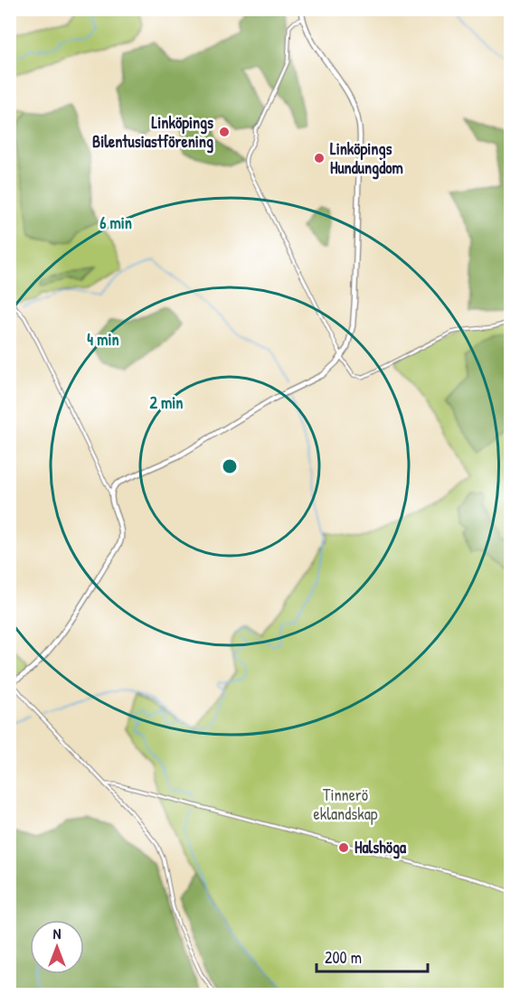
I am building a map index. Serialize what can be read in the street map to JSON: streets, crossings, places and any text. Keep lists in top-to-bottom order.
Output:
{
  "parks": ["Tinnerö eklandskap"],
  "places": ["Linköpings Bilentusiastförening", "Linköpings Hundungdom", "Halshöga"],
  "scale_bar": "200 m",
  "north": "top",
  "rings": ["6 min", "4 min", "2 min"]
}
